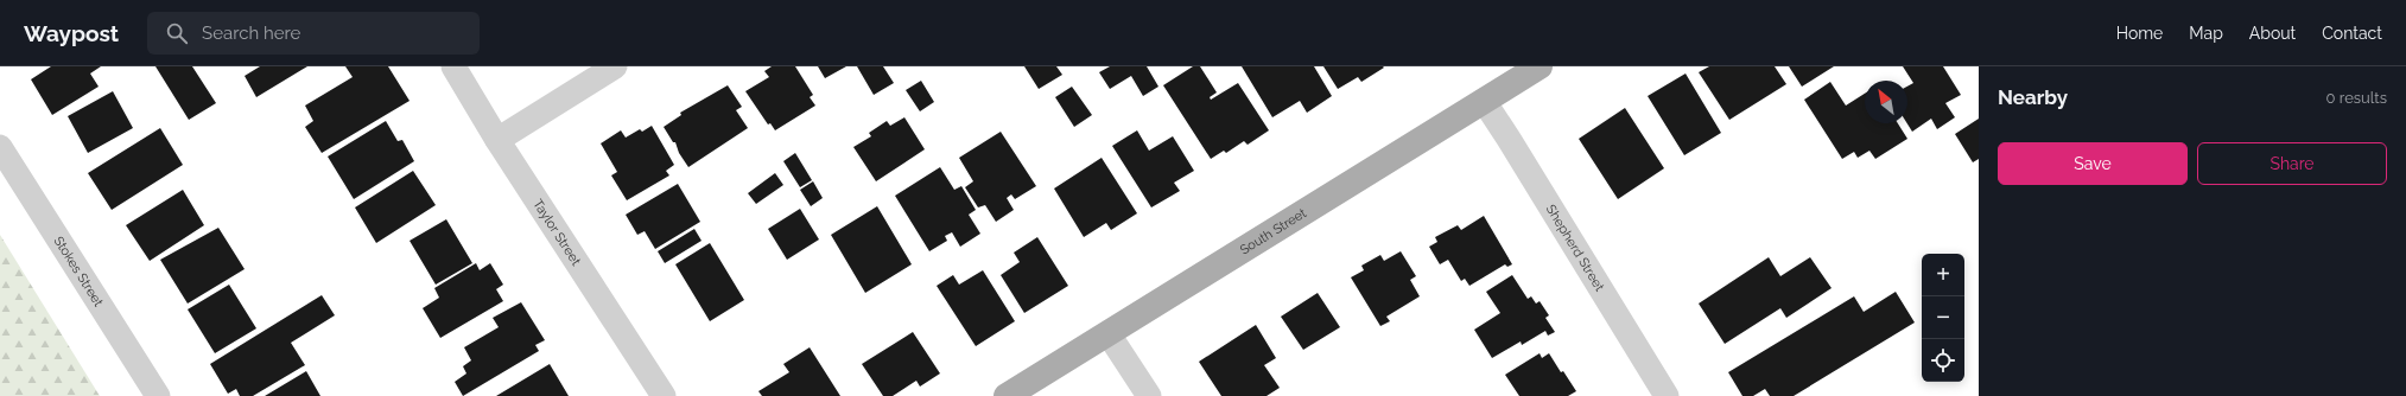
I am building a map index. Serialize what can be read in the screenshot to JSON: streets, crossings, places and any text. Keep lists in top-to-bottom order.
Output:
{
  "streets": {
    "main road": ["South Street"],
    "street": ["Taylor Street", "Shepherd Street", "Stokes Street"]
  },
  "crossings": [
    ["South Street", "Shepherd Street"]
  ],
  "north": "top left",
  "page": {
    "header": "Waypost",
    "search": "Search here",
    "nav": [
      "Home",
      "Map",
      "About",
      "Contact"
    ],
    "heading": ["Nearby", "0 results"],
    "buttons": ["Save", "Share"],
    "map_buttons": ["+", "−"]
  }
}
